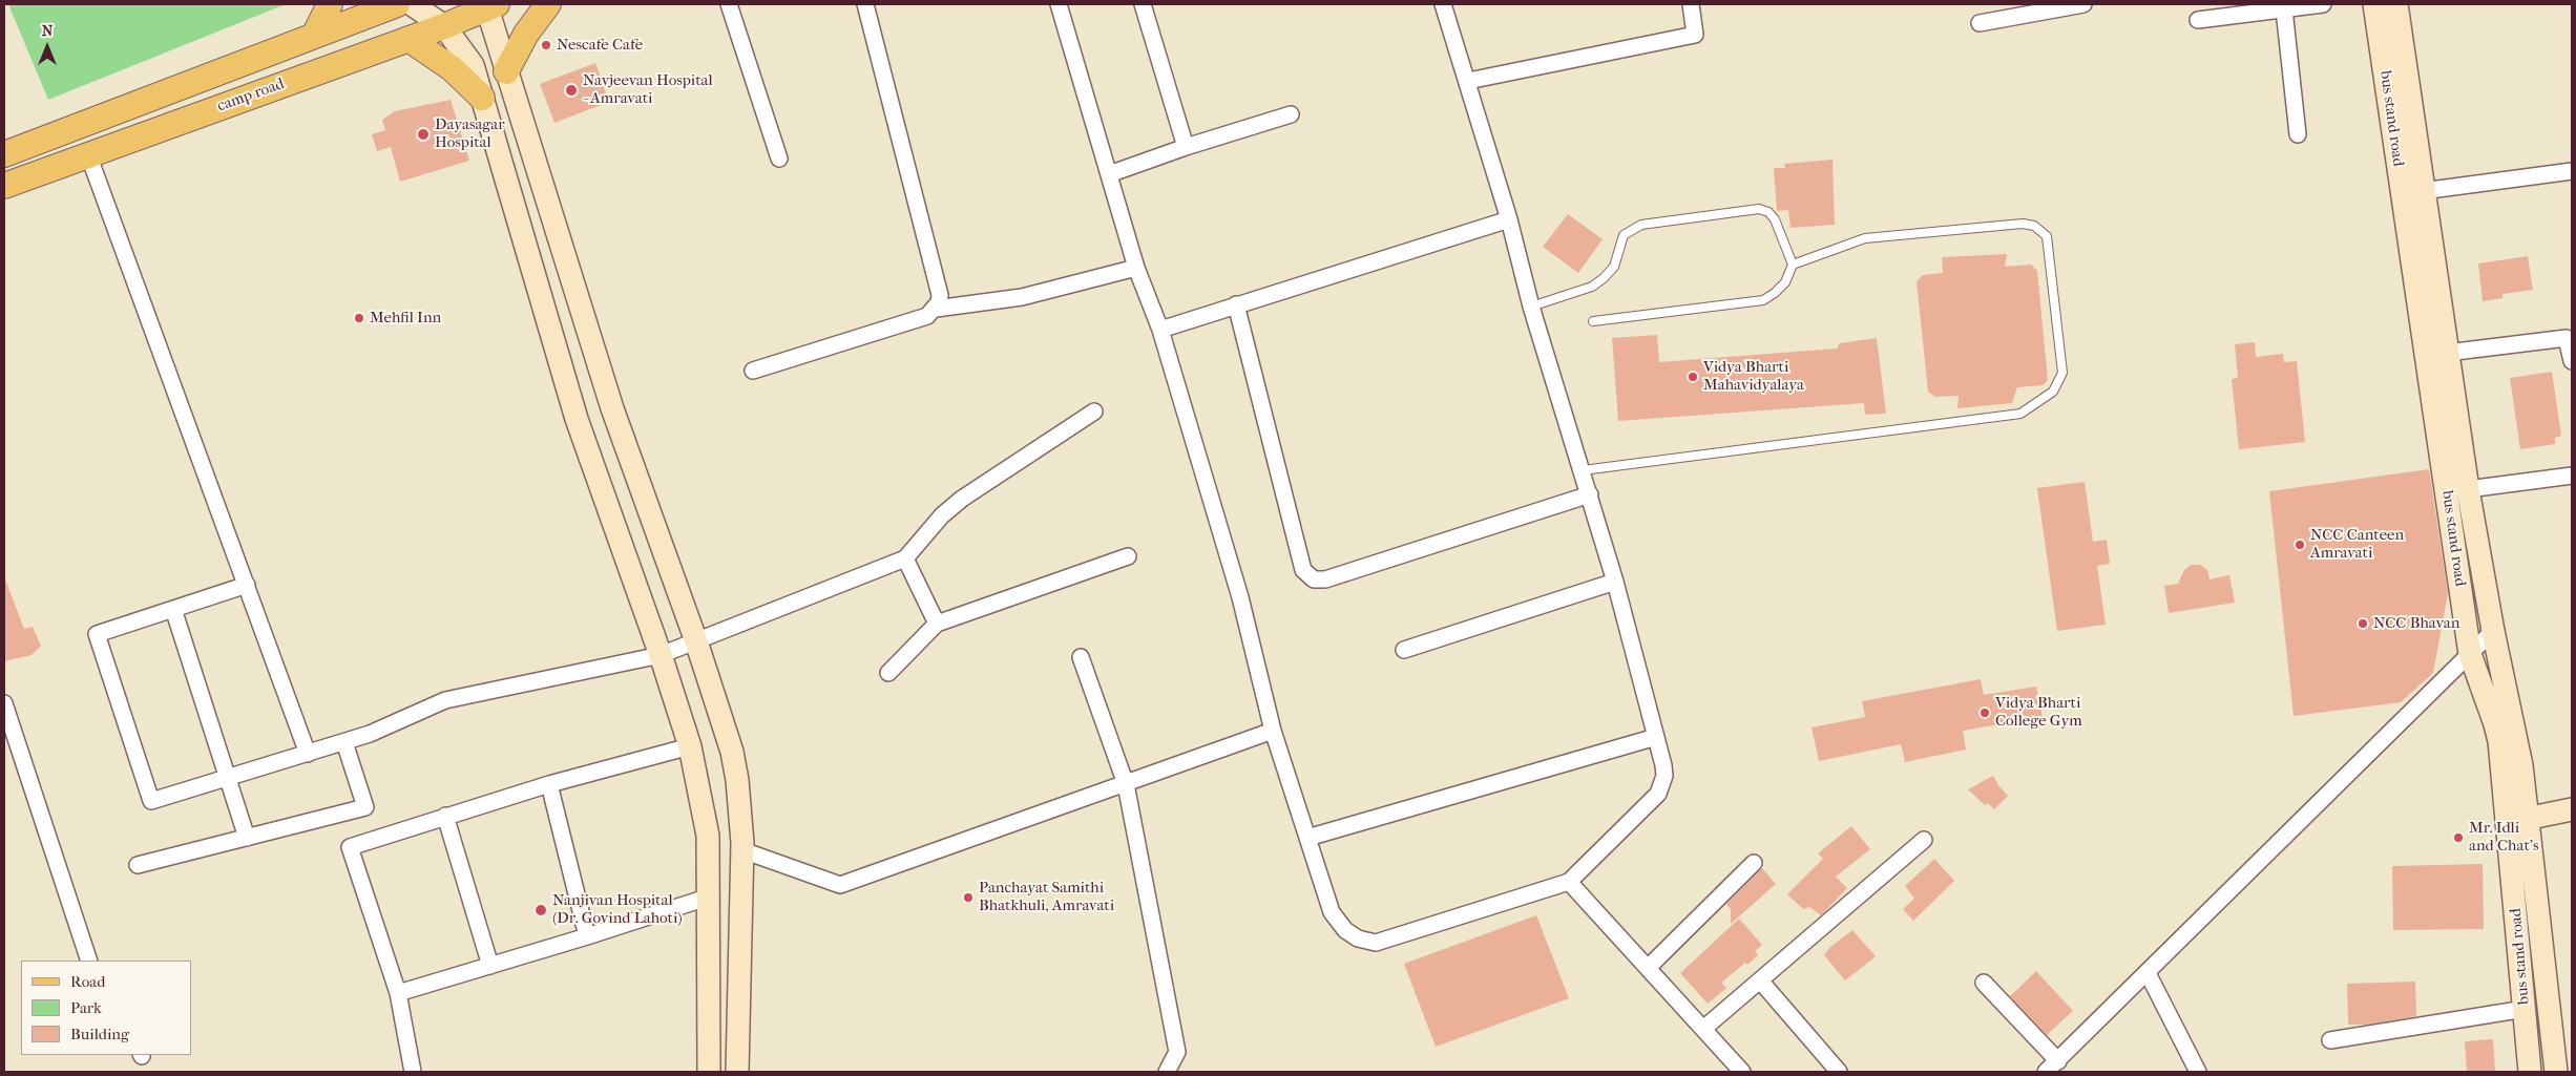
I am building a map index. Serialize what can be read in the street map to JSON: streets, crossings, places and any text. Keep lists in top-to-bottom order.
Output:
{
  "streets": {
    "main road": ["camp road"],
    "street": ["bus stand road"]
  },
  "places": [
    "Nescafe Cafe",
    "Navjeevan Hospital - Amravati",
    "Dayasagar Hospital",
    "Mehfil Inn",
    "Vidya Bharti Mahavidyalaya",
    "NCC Canteen Amravati",
    "NCC Bhavan",
    "Vidya Bharti College Gym",
    "Mr. Idli and Chat's",
    "Panchayat Samithi Bhatkhuli, Amravati",
    "Nanjivan Hospital (Dr. Govind Lahoti)"
  ],
  "legend": ["Road", "Park", "Building"],
  "north": "top"
}
